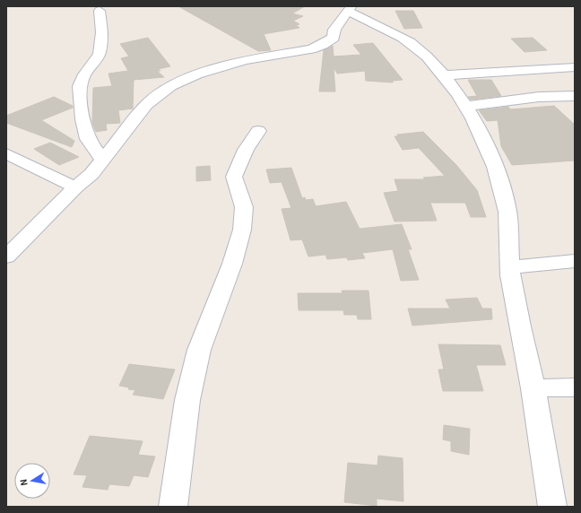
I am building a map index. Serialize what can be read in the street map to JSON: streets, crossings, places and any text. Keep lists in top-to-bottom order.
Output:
{
  "north": "left"
}
